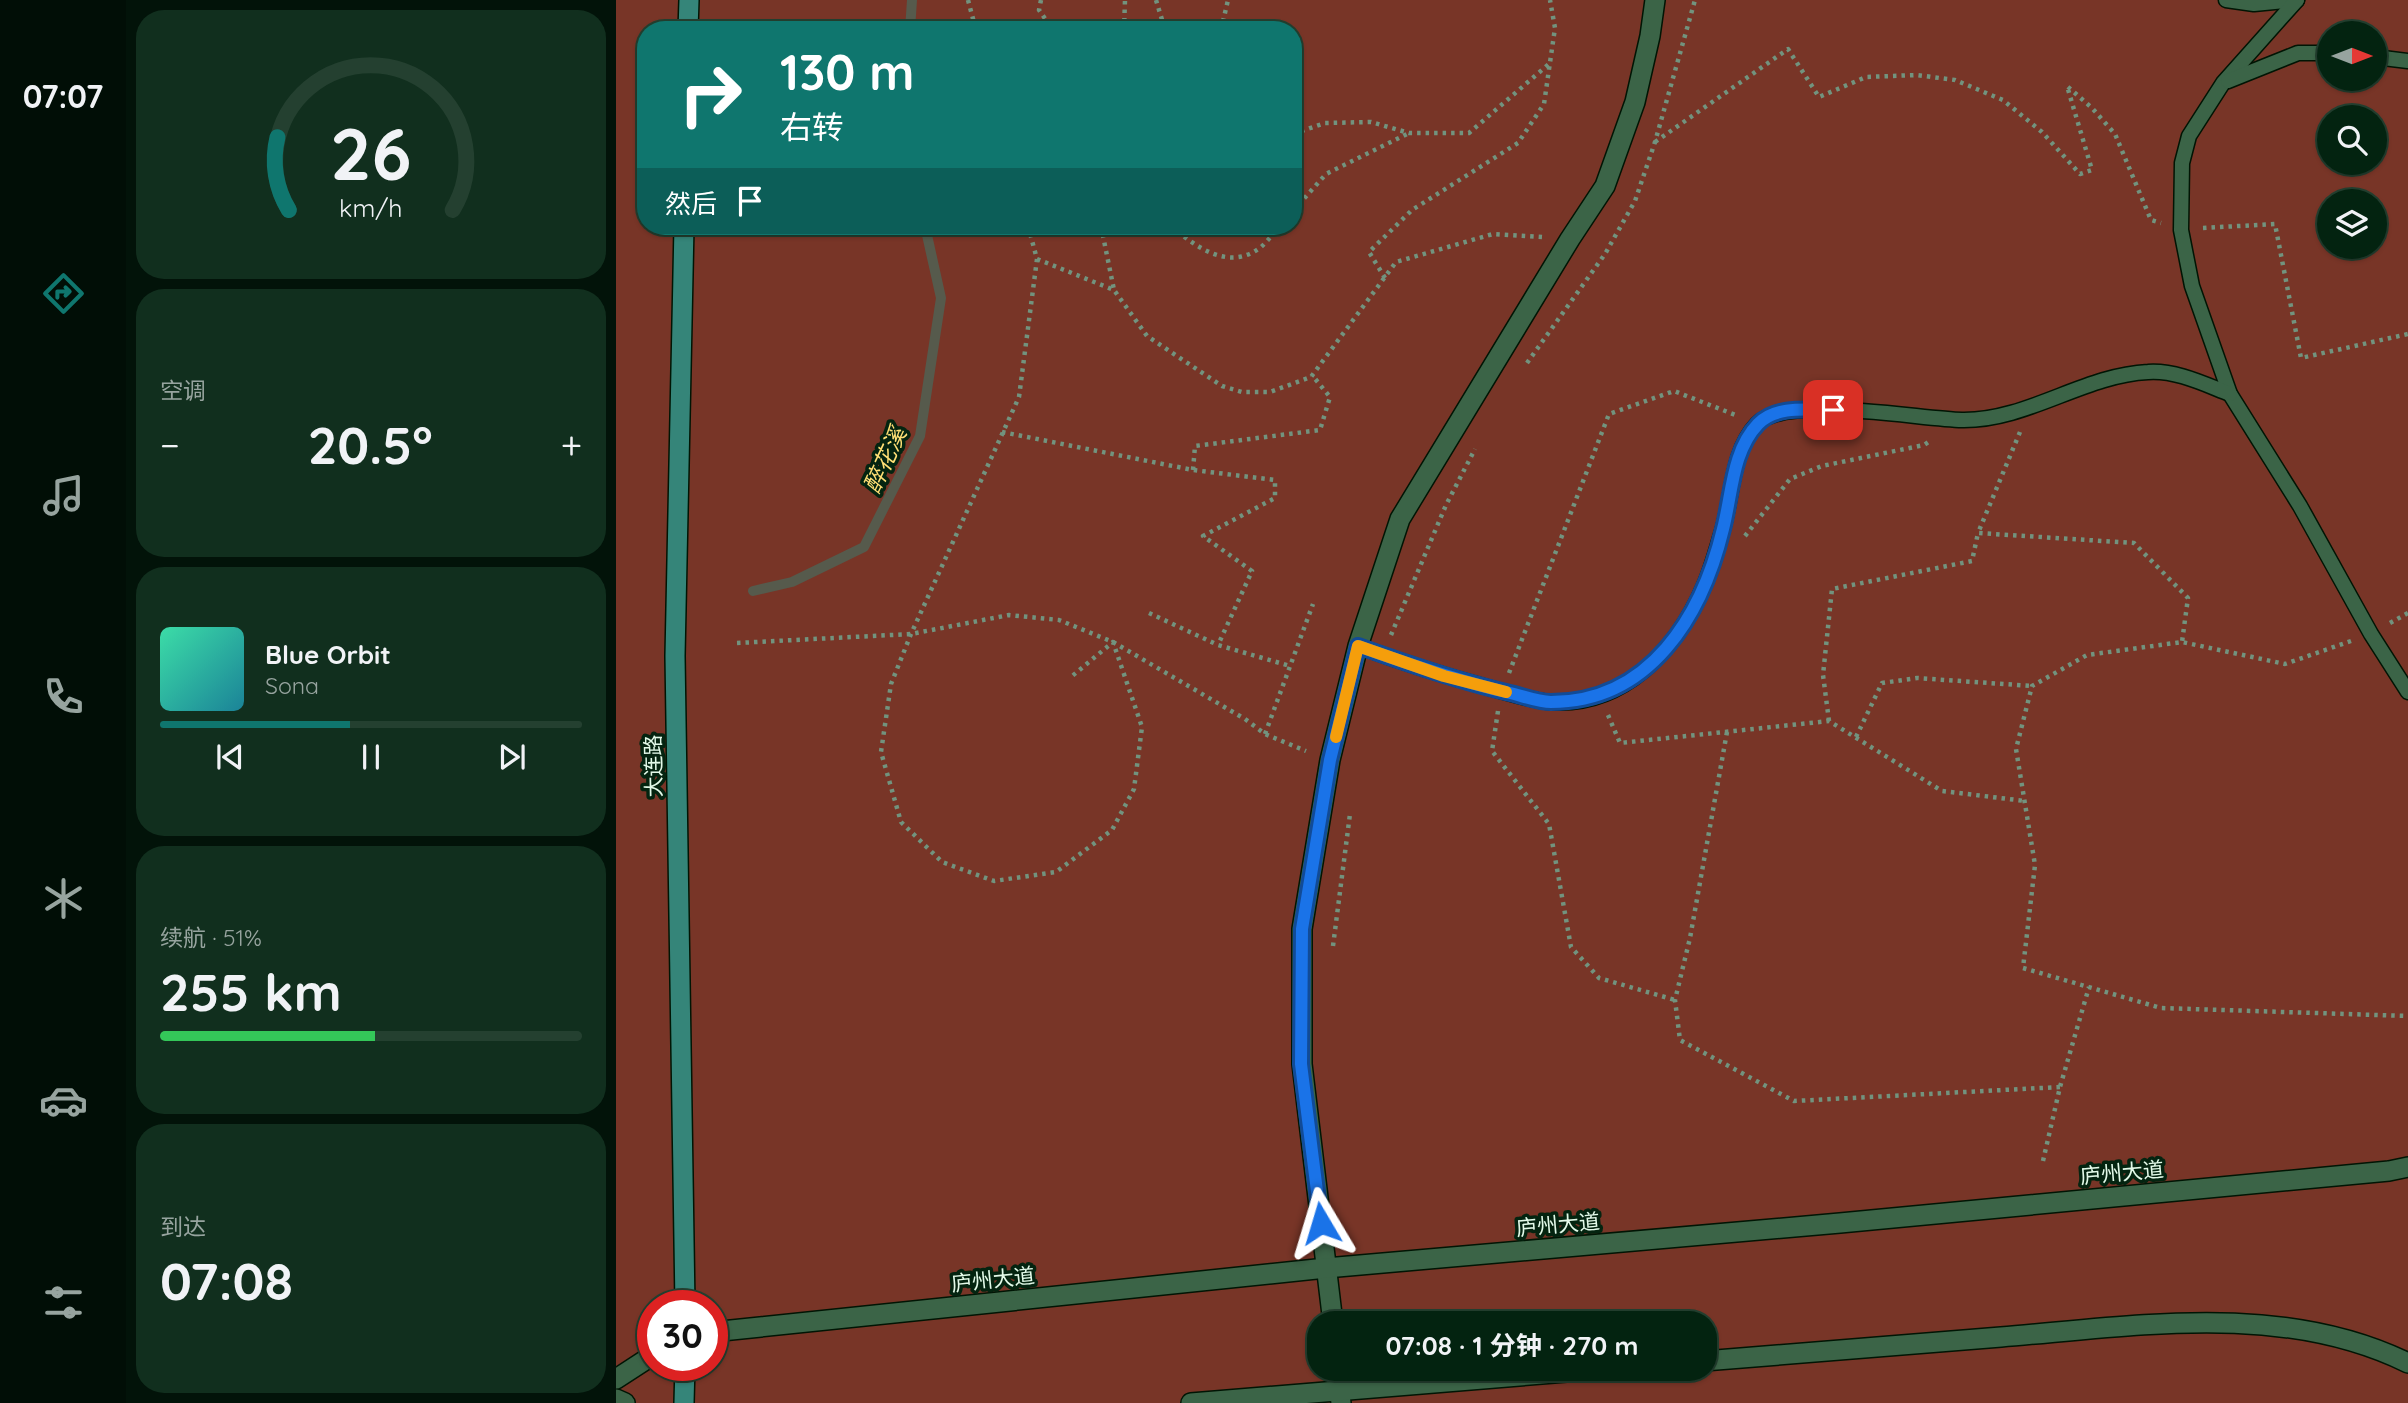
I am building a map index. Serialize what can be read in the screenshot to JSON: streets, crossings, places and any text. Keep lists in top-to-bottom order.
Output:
{
  "streets": {
    "main road": ["大连路"],
    "street": ["庐州大道"]
  },
  "water": ["醉花溪"],
  "north": "right",
  "page": {
    "tabs": "07:07",
    "turn": ["130 m", "右转"],
    "then": "然后",
    "tile": [
      "空调",
      ["续航 · 51%", "255 km"],
      ["到达", "07:08"]
    ],
    "heat": ["−", "20.5°", "+"],
    "song": ["Blue Orbit", "Sona"],
    "limit": "30",
    "trip": "07:08 · 1 分钟 · 270 m",
    "gauge": ["26", "km/h"]
  }
}
